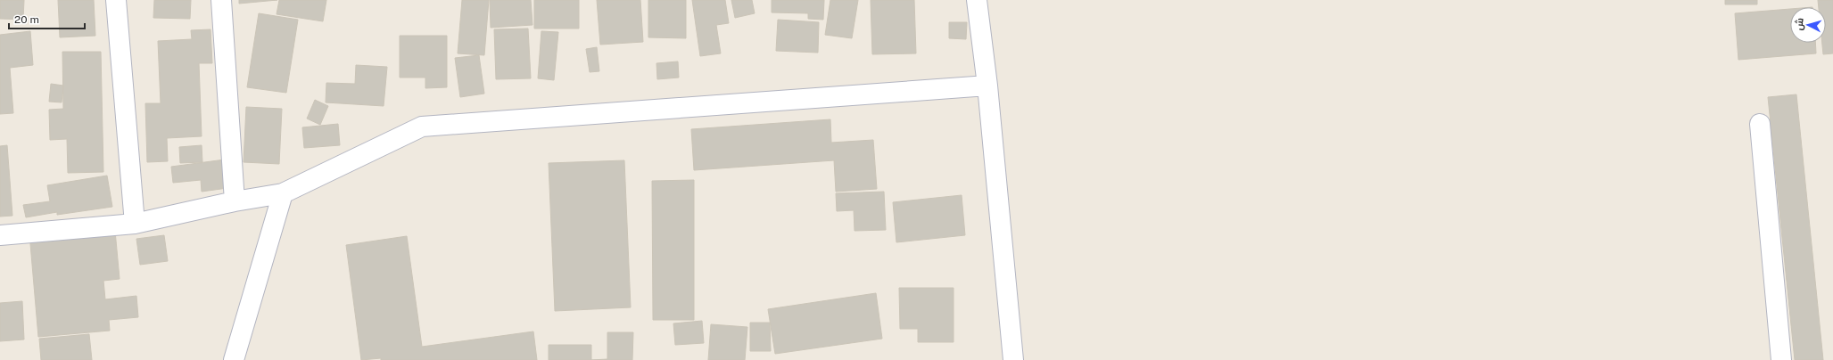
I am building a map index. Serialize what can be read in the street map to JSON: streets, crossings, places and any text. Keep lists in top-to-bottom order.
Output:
{
  "scale_bar": "20 m",
  "north": "left"
}
